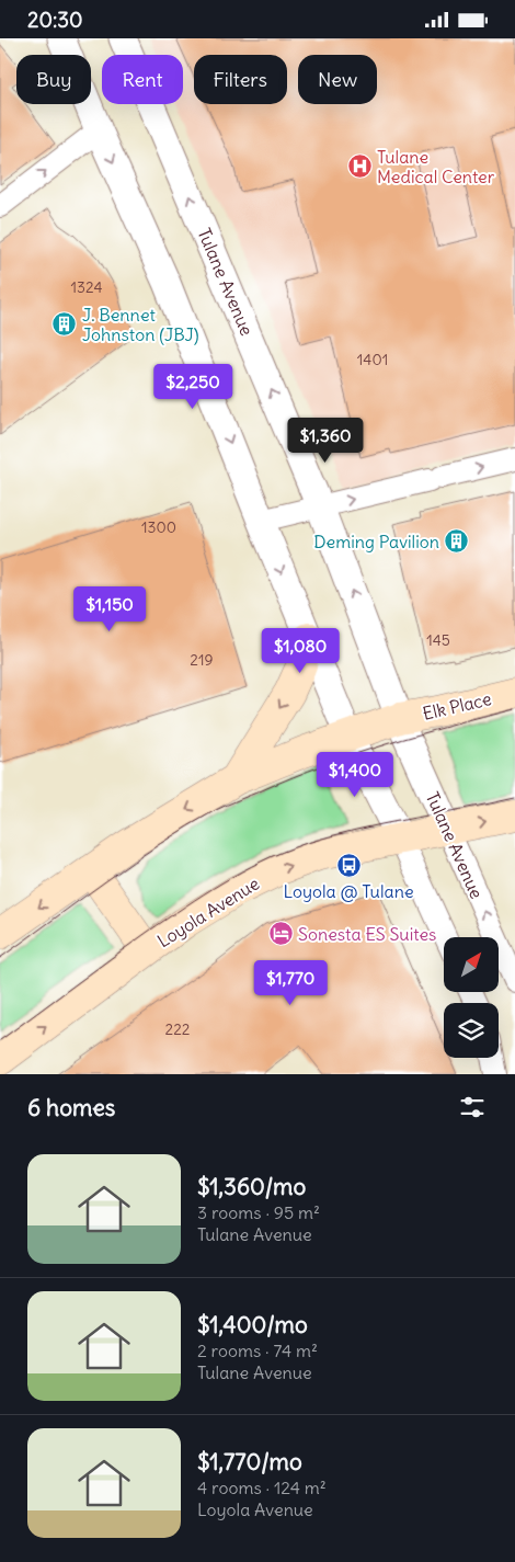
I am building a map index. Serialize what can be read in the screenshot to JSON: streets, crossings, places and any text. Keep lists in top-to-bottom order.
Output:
{
  "streets": {
    "main road": ["Elk Place", "Loyola Avenue"],
    "street": ["Tulane Avenue"]
  },
  "crossings": [
    ["Tulane Avenue", "Elk Place"],
    ["Tulane Avenue", "Loyola Avenue"]
  ],
  "places": {
    "hospital": ["Tulane Medical Center"],
    "building": ["J. Bennet Johnston (JBJ)", "Deming Pavilion"],
    "bus stop": ["Loyola @ Tulane"],
    "hotel": ["Sonesta ES Suites"]
  },
  "house_numbers": [
    "1324",
    "1401",
    "1300",
    "145",
    "219",
    "222"
  ],
  "north": "top right",
  "page": {
    "status": "20:30",
    "chip": [
      "Buy",
      "Rent",
      "Filters",
      "New"
    ],
    "price": [
      "$2,250",
      "$1,360",
      "$1,150",
      "$1,080",
      "$1,400",
      "$1,770"
    ],
    "heading": "6 homes",
    "list": [
      {
        "name": "$1,360/mo",
        "note": "3 rooms · 95 m² · Tulane Avenue"
      },
      {
        "name": "$1,400/mo",
        "note": "2 rooms · 74 m² · Tulane Avenue"
      },
      {
        "name": "$1,770/mo",
        "note": "4 rooms · 124 m² · Loyola Avenue"
      }
    ]
  }
}
